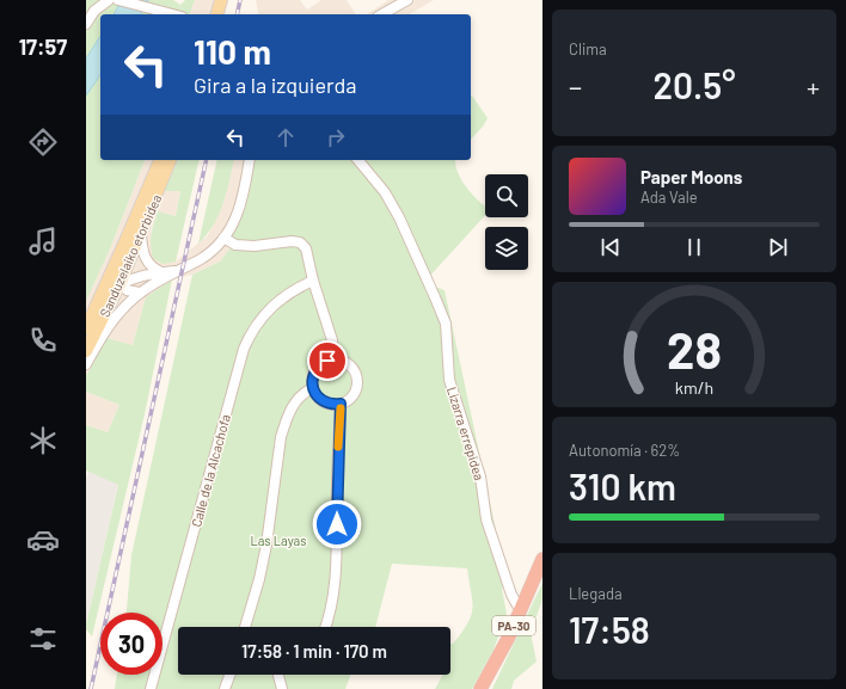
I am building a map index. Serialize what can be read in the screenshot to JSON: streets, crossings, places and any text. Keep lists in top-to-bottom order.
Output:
{
  "streets": {
    "highway": ["PA-30"],
    "main road": ["Sanduzelaiko etorbidea"],
    "street": ["Lizarra errepidea", "Calle de la Alcachofa"]
  },
  "crossings": [
    ["Lizarra errepidea", "PA-30"]
  ],
  "parks": ["Las Layas"],
  "page": {
    "tabs": "17:57",
    "tile": [
      "Clima",
      ["Autonomía · 62%", "310 km"],
      ["Llegada", "17:58"]
    ],
    "turn": ["110 m", "Gira a la izquierda"],
    "heat": ["−", "20.5°", "+"],
    "song": ["Paper Moons", "Ada Vale"],
    "limit": "30",
    "trip": "17:58 · 1 min · 170 m",
    "gauge": ["28", "km/h"]
  }
}
